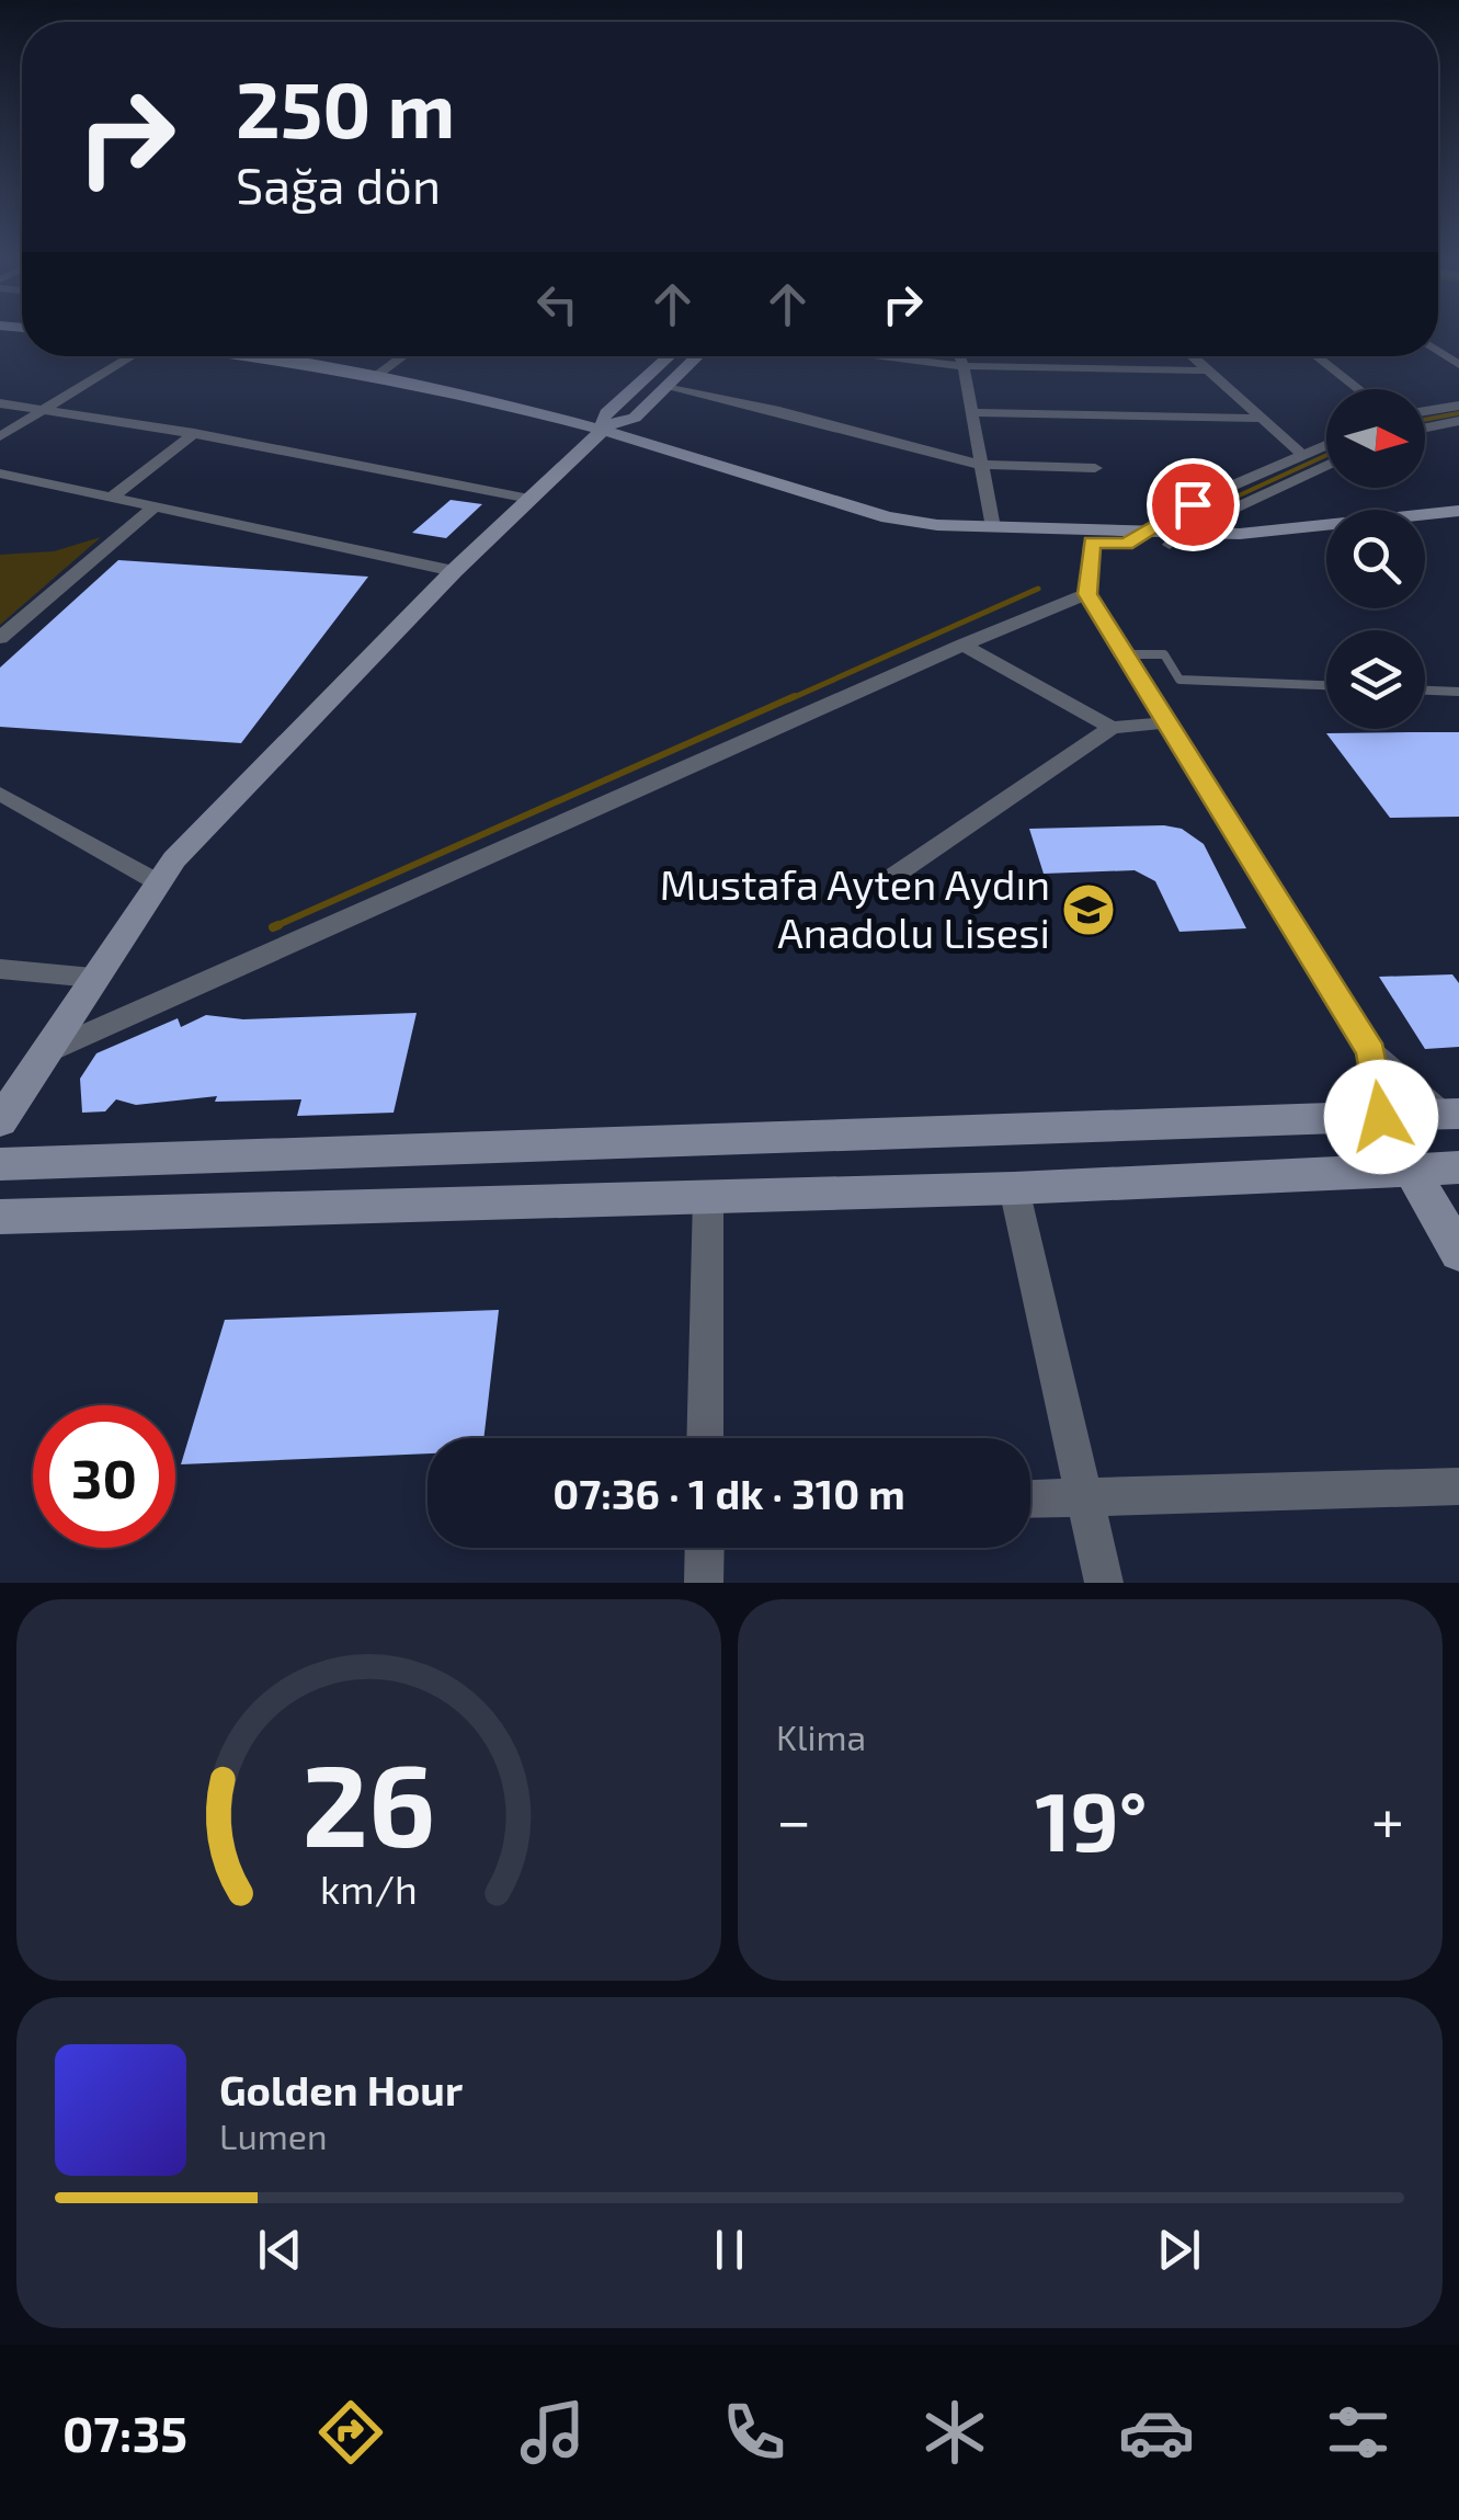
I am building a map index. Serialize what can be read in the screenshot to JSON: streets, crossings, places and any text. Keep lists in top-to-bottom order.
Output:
{
  "places": {
    "school or university": ["Mustafa Ayten Aydın Anadolu Lisesi"]
  },
  "north": "right",
  "page": {
    "turn": ["250 m", "Sağa dön"],
    "limit": "30",
    "trip": "07:36 · 1 dk · 310 m",
    "tile": "Klima",
    "heat": ["−", "19°", "+"],
    "song": ["Golden Hour", "Lumen"],
    "tabs": "07:35",
    "gauge": ["26", "km/h"]
  }
}
